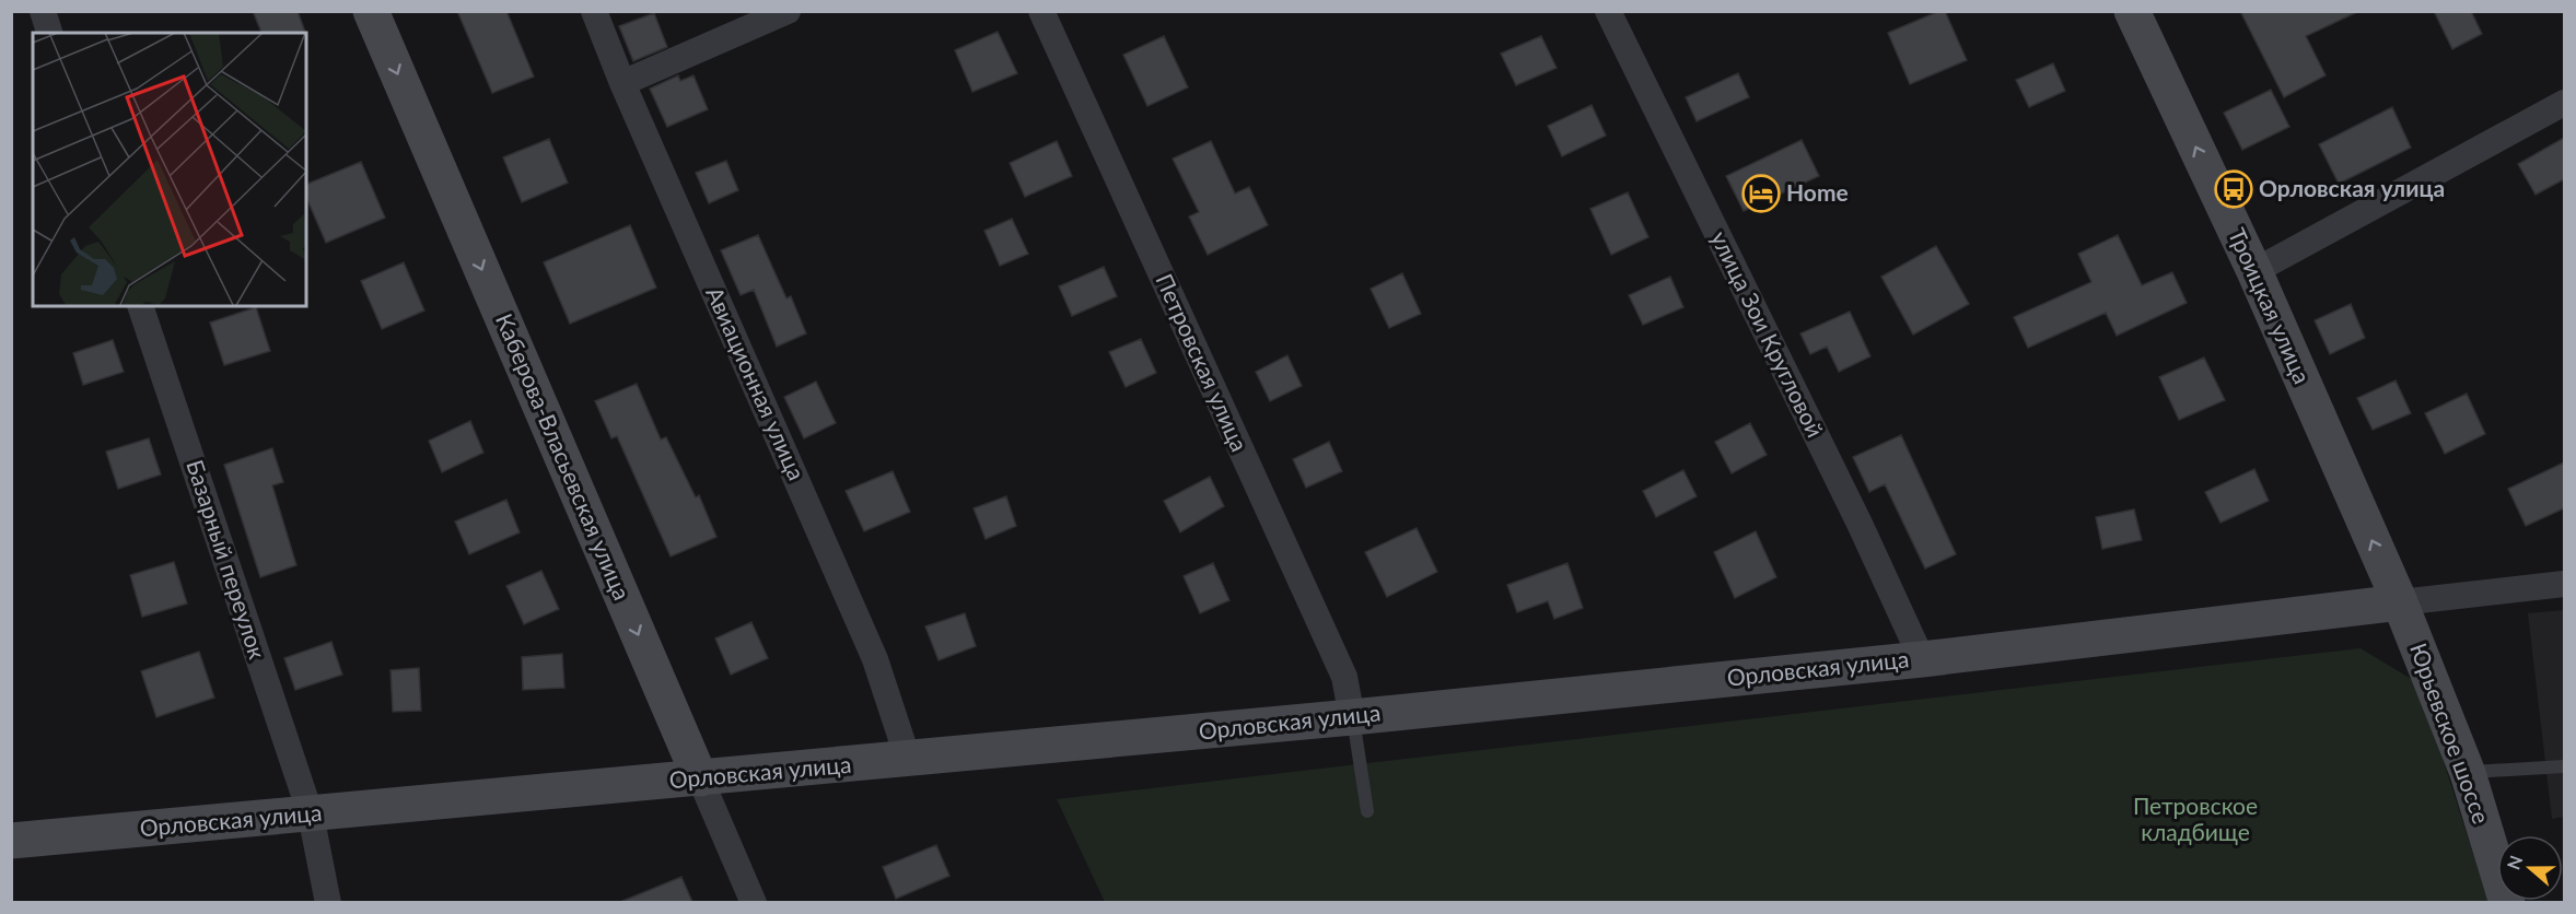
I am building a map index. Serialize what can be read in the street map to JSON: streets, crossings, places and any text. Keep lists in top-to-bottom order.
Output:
{
  "streets": {
    "main road": [
      "Троицкая улица",
      "Каберова-Власьевская улица",
      "Орловская улица",
      "Юрьевское шоссе"
    ],
    "street": [
      "улица Зои Кругловой",
      "Петровская улица",
      "Авиационная улица",
      "Базарный переулок"
    ]
  },
  "crossings": [
    ["Троицкая улица", "Орловская улица"],
    ["Троицкая улица", "Юрьевское шоссе"],
    ["улица Зои Кругловой", "Орловская улица"],
    ["Петровская улица", "Орловская улица"],
    ["Авиационная улица", "Орловская улица"],
    ["Каберова-Власьевская улица", "Орловская улица"],
    ["Базарный переулок", "Орловская улица"],
    ["Орловская улица", "Юрьевское шоссе"]
  ],
  "one_way": ["Троицкая улица", "Каберова-Власьевская улица"],
  "parks": ["Петровское кладбище"],
  "places": {
    "bus stop": ["Орловская улица"],
    "hotel": ["Home"]
  },
  "north": "left"
}
